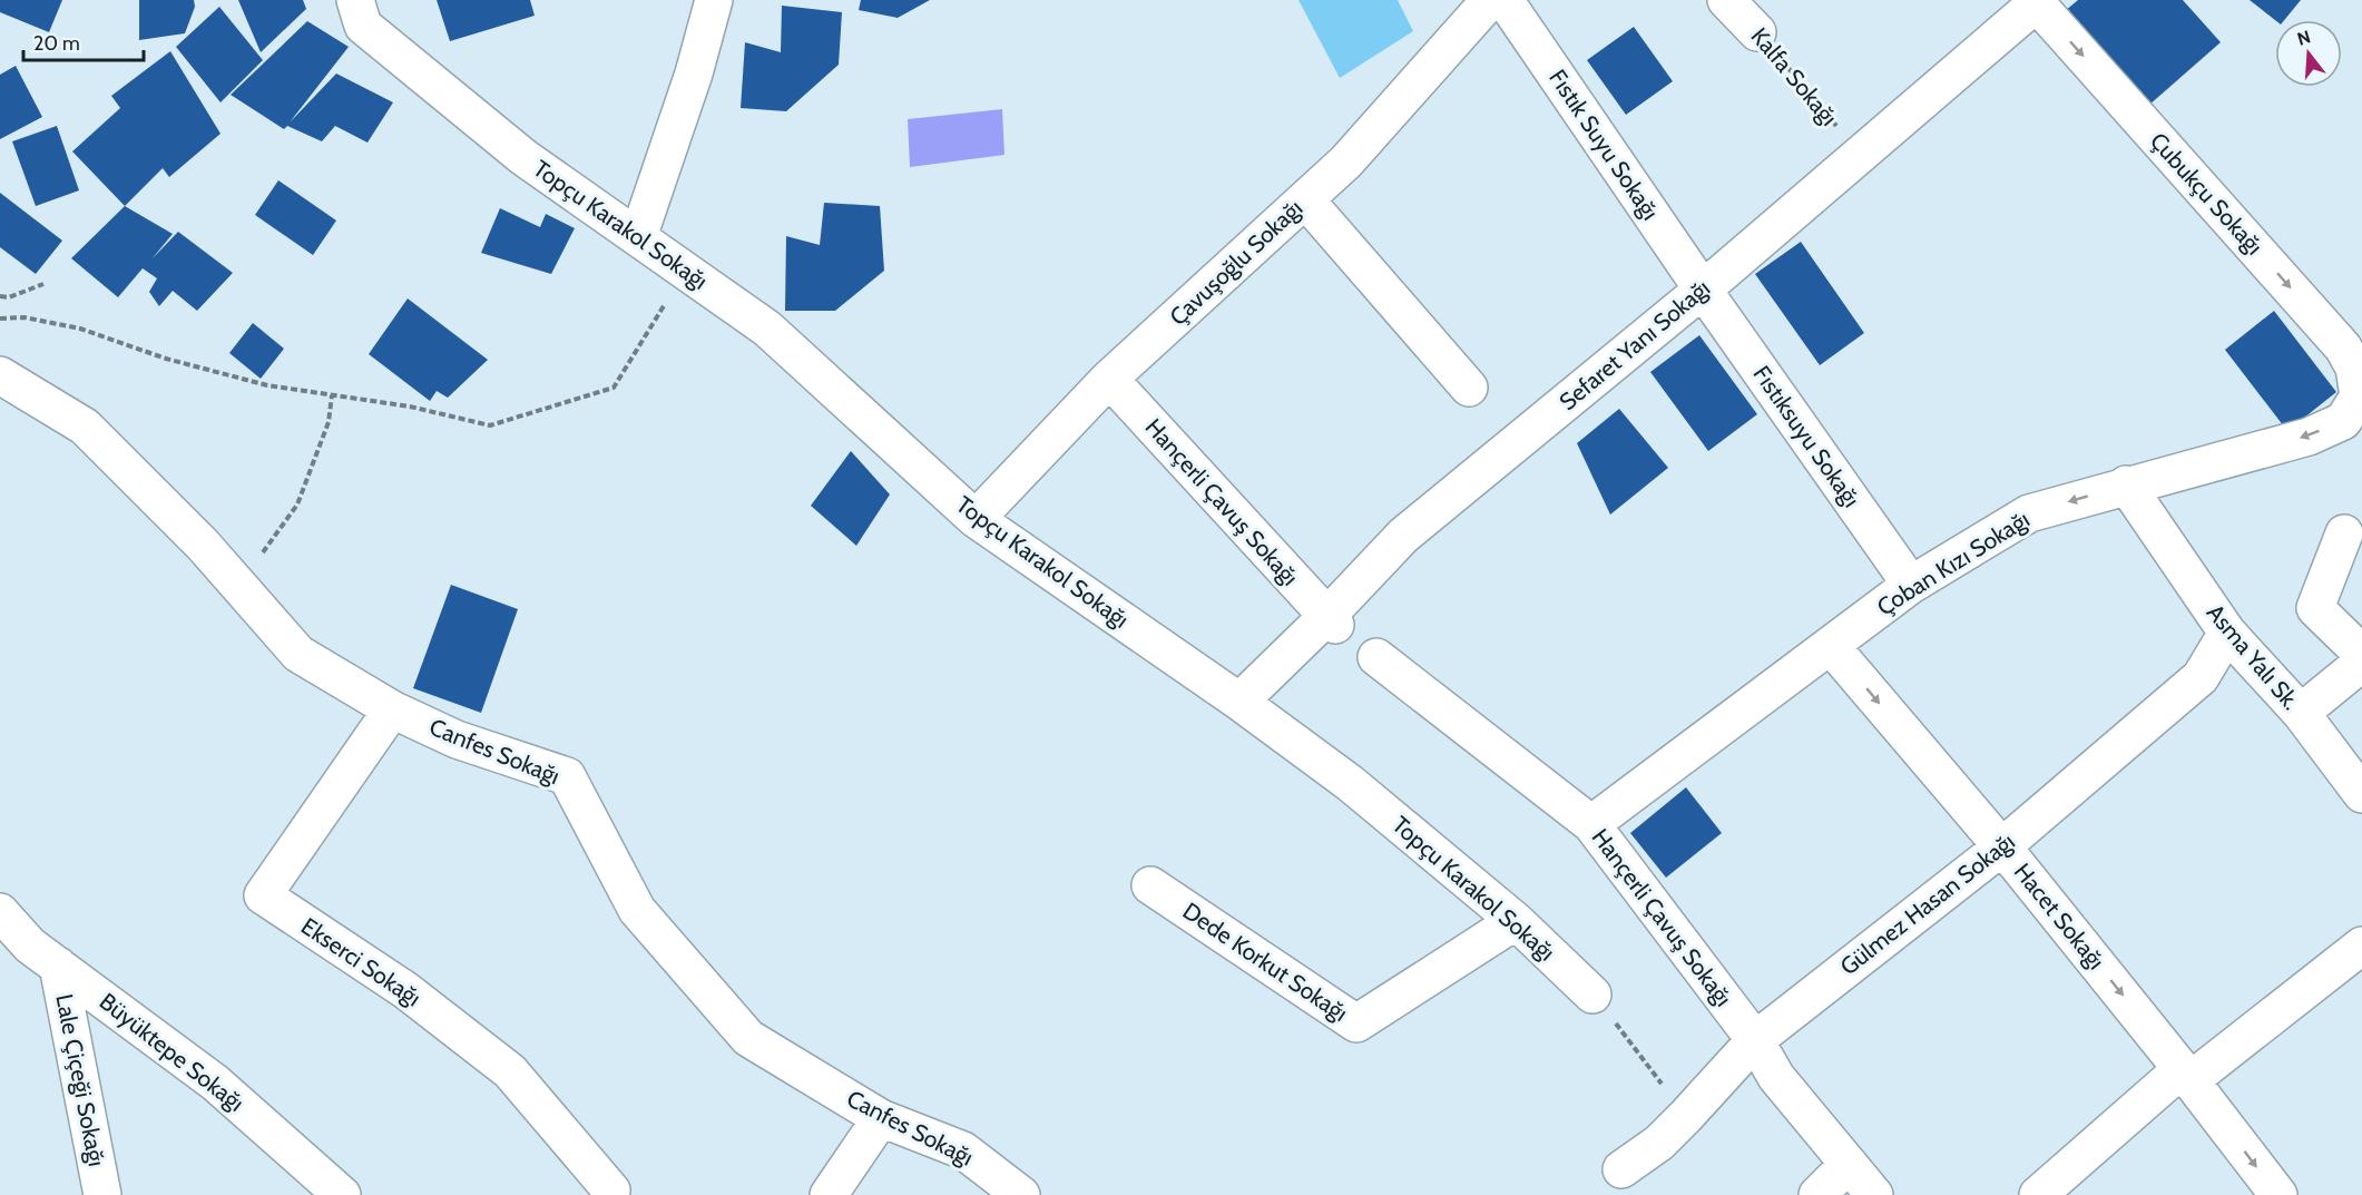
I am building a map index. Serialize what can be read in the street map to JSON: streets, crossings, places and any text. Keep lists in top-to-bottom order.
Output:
{
  "streets": {
    "street": [
      "Kalfa Sokağı",
      "Fıstık Suyu Sokağı",
      "Çubukçu Sokağı",
      "Topçu Karakol Sokağı",
      "Çavuşoğlu Sokağı",
      "Sefaret Yanı Sokağı",
      "Fıstıksuyu Sokağı",
      "Hançerli Çavuş Sokağı",
      "Çoban Kızı Sokağı",
      "Asma Yalı Sk.",
      "Canfes Sokağı",
      "Gülmez Hasan Sokağı",
      "Hacet Sokağı",
      "Ekserci Sokağı",
      "Dede Korkut Sokağı",
      "Büyüktepe Sokağı",
      "Lale Çiçeği Sokağı"
    ]
  },
  "crossings": [
    ["Kalfa Sokağı", "Sefaret Yanı Sokağı"],
    ["Fıstık Suyu Sokağı", "Sefaret Yanı Sokağı"],
    ["Fıstık Suyu Sokağı", "Fıstıksuyu Sokağı"],
    ["Çubukçu Sokağı", "Sefaret Yanı Sokağı"],
    ["Çubukçu Sokağı", "Çoban Kızı Sokağı"],
    ["Topçu Karakol Sokağı", "Çavuşoğlu Sokağı"],
    ["Topçu Karakol Sokağı", "Sefaret Yanı Sokağı"],
    ["Topçu Karakol Sokağı", "Dede Korkut Sokağı"],
    ["Çavuşoğlu Sokağı", "Hançerli Çavuş Sokağı"],
    ["Sefaret Yanı Sokağı", "Fıstıksuyu Sokağı"],
    ["Sefaret Yanı Sokağı", "Hançerli Çavuş Sokağı"],
    ["Fıstıksuyu Sokağı", "Çoban Kızı Sokağı"],
    ["Hançerli Çavuş Sokağı", "Çoban Kızı Sokağı"],
    ["Hançerli Çavuş Sokağı", "Gülmez Hasan Sokağı"],
    ["Çoban Kızı Sokağı", "Asma Yalı Sk."],
    ["Çoban Kızı Sokağı", "Hacet Sokağı"],
    ["Asma Yalı Sk.", "Gülmez Hasan Sokağı"],
    ["Canfes Sokağı", "Ekserci Sokağı"],
    ["Gülmez Hasan Sokağı", "Hacet Sokağı"],
    ["Büyüktepe Sokağı", "Lale Çiçeği Sokağı"]
  ],
  "one_way": ["Çubukçu Sokağı", "Çoban Kızı Sokağı", "Hacet Sokağı"],
  "scale_bar": "20 m",
  "north": "top"
}
